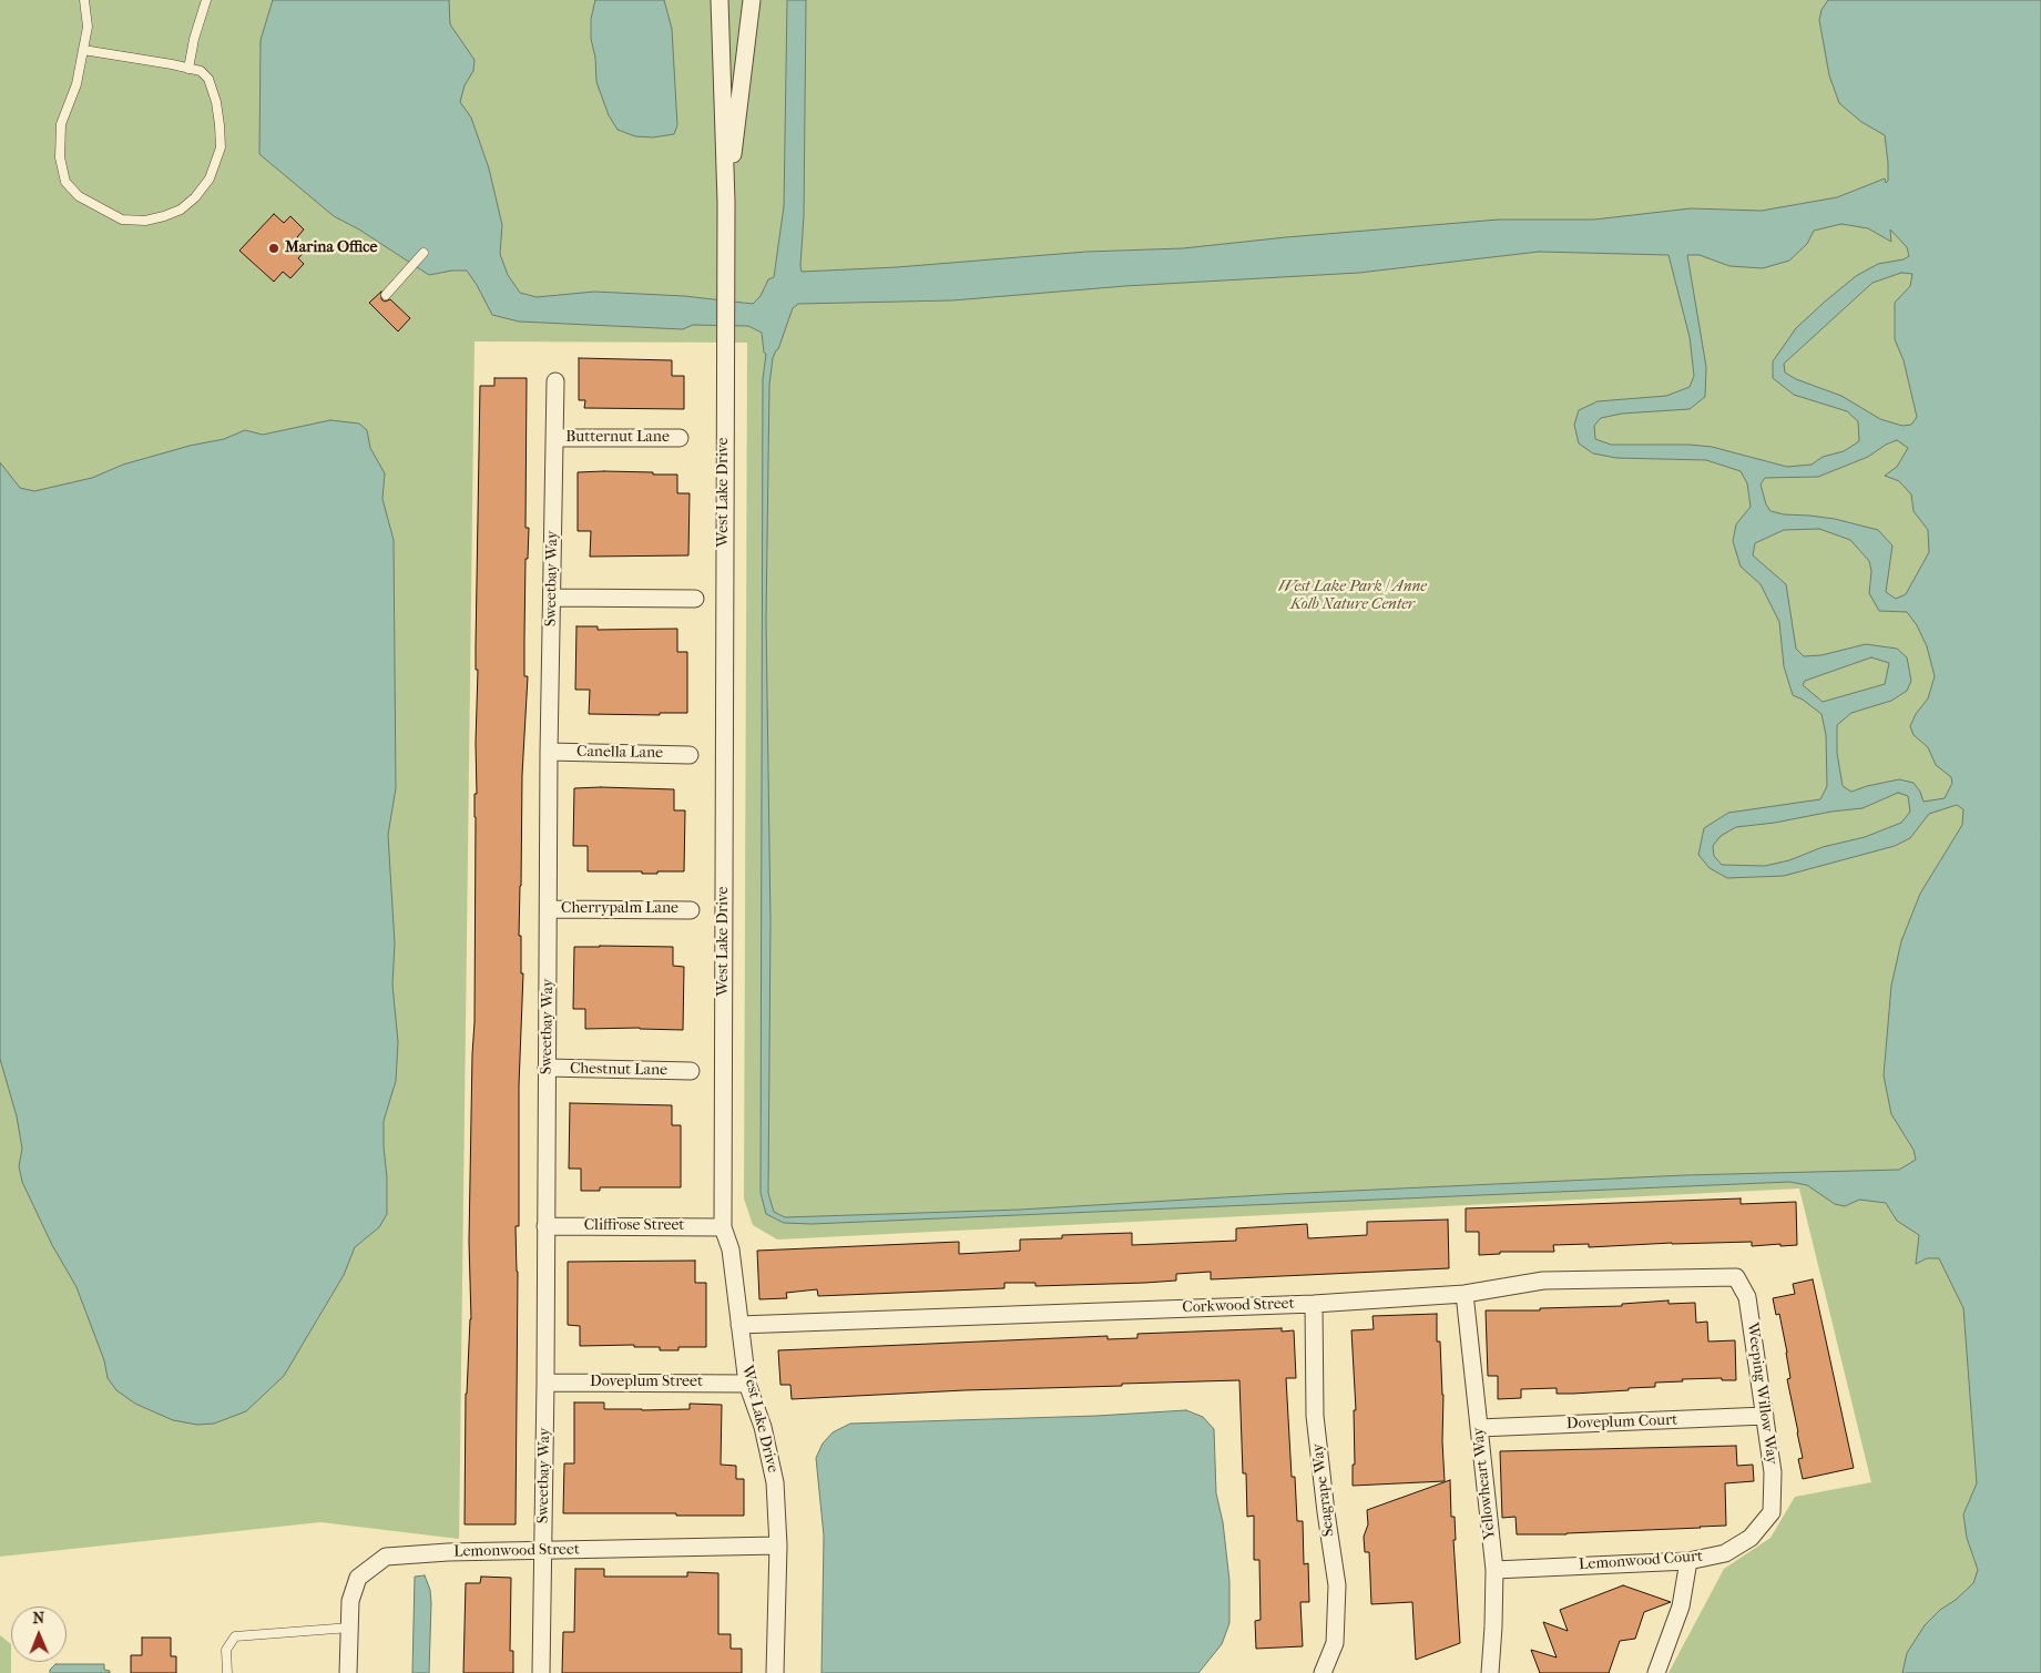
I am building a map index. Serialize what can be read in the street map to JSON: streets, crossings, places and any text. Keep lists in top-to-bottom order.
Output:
{
  "streets": {
    "street": [
      "Butternut Lane",
      "West Lake Drive",
      "Sweetbay Way",
      "Canella Lane",
      "Cherrypalm Lane",
      "Chestnut Lane",
      "Cliffrose Street",
      "Corkwood Street",
      "Doveplum Street",
      "Weeping Willow Way",
      "Doveplum Court",
      "Yellowheart Way",
      "Seagrape Way",
      "Lemonwood Street",
      "Lemonwood Court"
    ]
  },
  "crossings": [
    ["Butternut Lane", "Sweetbay Way"],
    ["West Lake Drive", "Cliffrose Street"],
    ["West Lake Drive", "Corkwood Street"],
    ["West Lake Drive", "Doveplum Street"],
    ["West Lake Drive", "Lemonwood Street"],
    ["Sweetbay Way", "Canella Lane"],
    ["Sweetbay Way", "Cherrypalm Lane"],
    ["Sweetbay Way", "Chestnut Lane"],
    ["Sweetbay Way", "Cliffrose Street"],
    ["Sweetbay Way", "Doveplum Street"],
    ["Sweetbay Way", "Lemonwood Street"],
    ["Corkwood Street", "Weeping Willow Way"],
    ["Corkwood Street", "Yellowheart Way"],
    ["Corkwood Street", "Seagrape Way"],
    ["Weeping Willow Way", "Doveplum Court"],
    ["Weeping Willow Way", "Lemonwood Court"],
    ["Doveplum Court", "Yellowheart Way"],
    ["Yellowheart Way", "Lemonwood Court"]
  ],
  "parks": ["West Lake Park / Anne Kolb Nature Center"],
  "places": ["Marina Office"],
  "north": "top"
}
